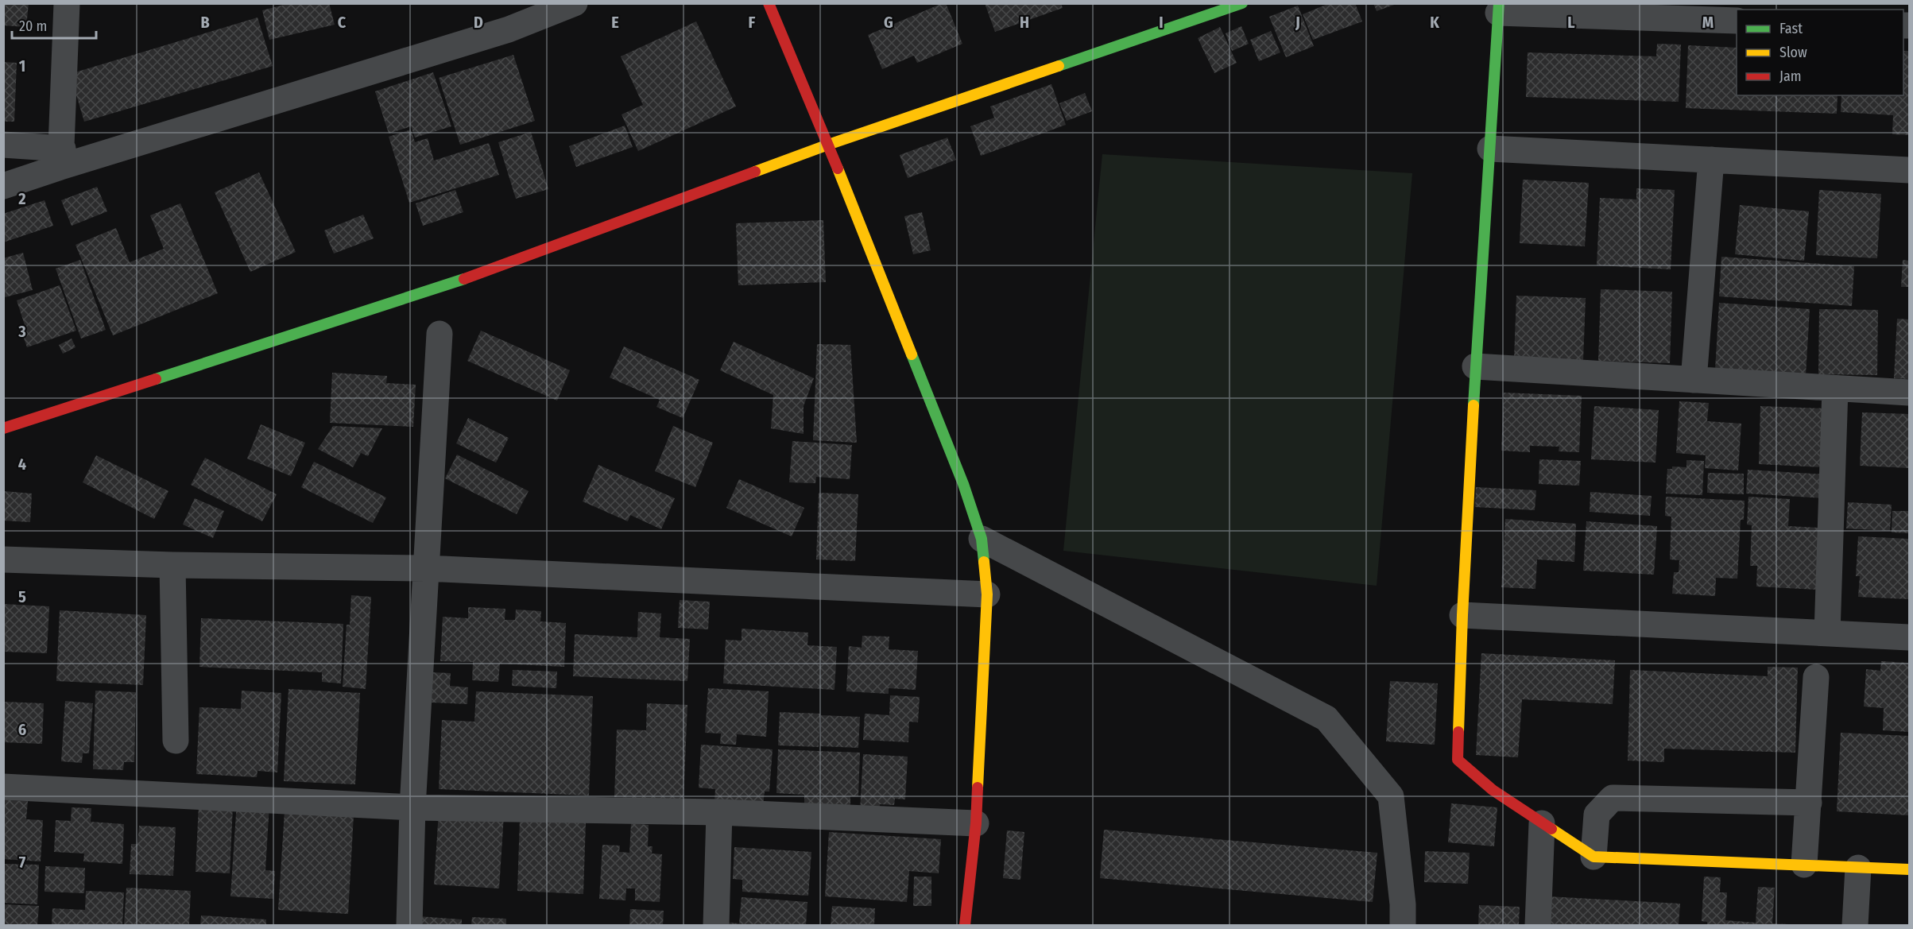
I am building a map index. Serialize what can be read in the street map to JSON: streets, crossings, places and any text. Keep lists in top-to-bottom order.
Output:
{
  "legend": ["Fast", "Slow", "Jam"],
  "scale_bar": "20 m",
  "grid": {
    "columns": [
      "B",
      "C",
      "D",
      "E",
      "F",
      "G",
      "H",
      "I",
      "J",
      "K",
      "L",
      "M"
    ],
    "rows": [
      "1",
      "2",
      "3",
      "4",
      "5",
      "6",
      "7"
    ]
  }
}
